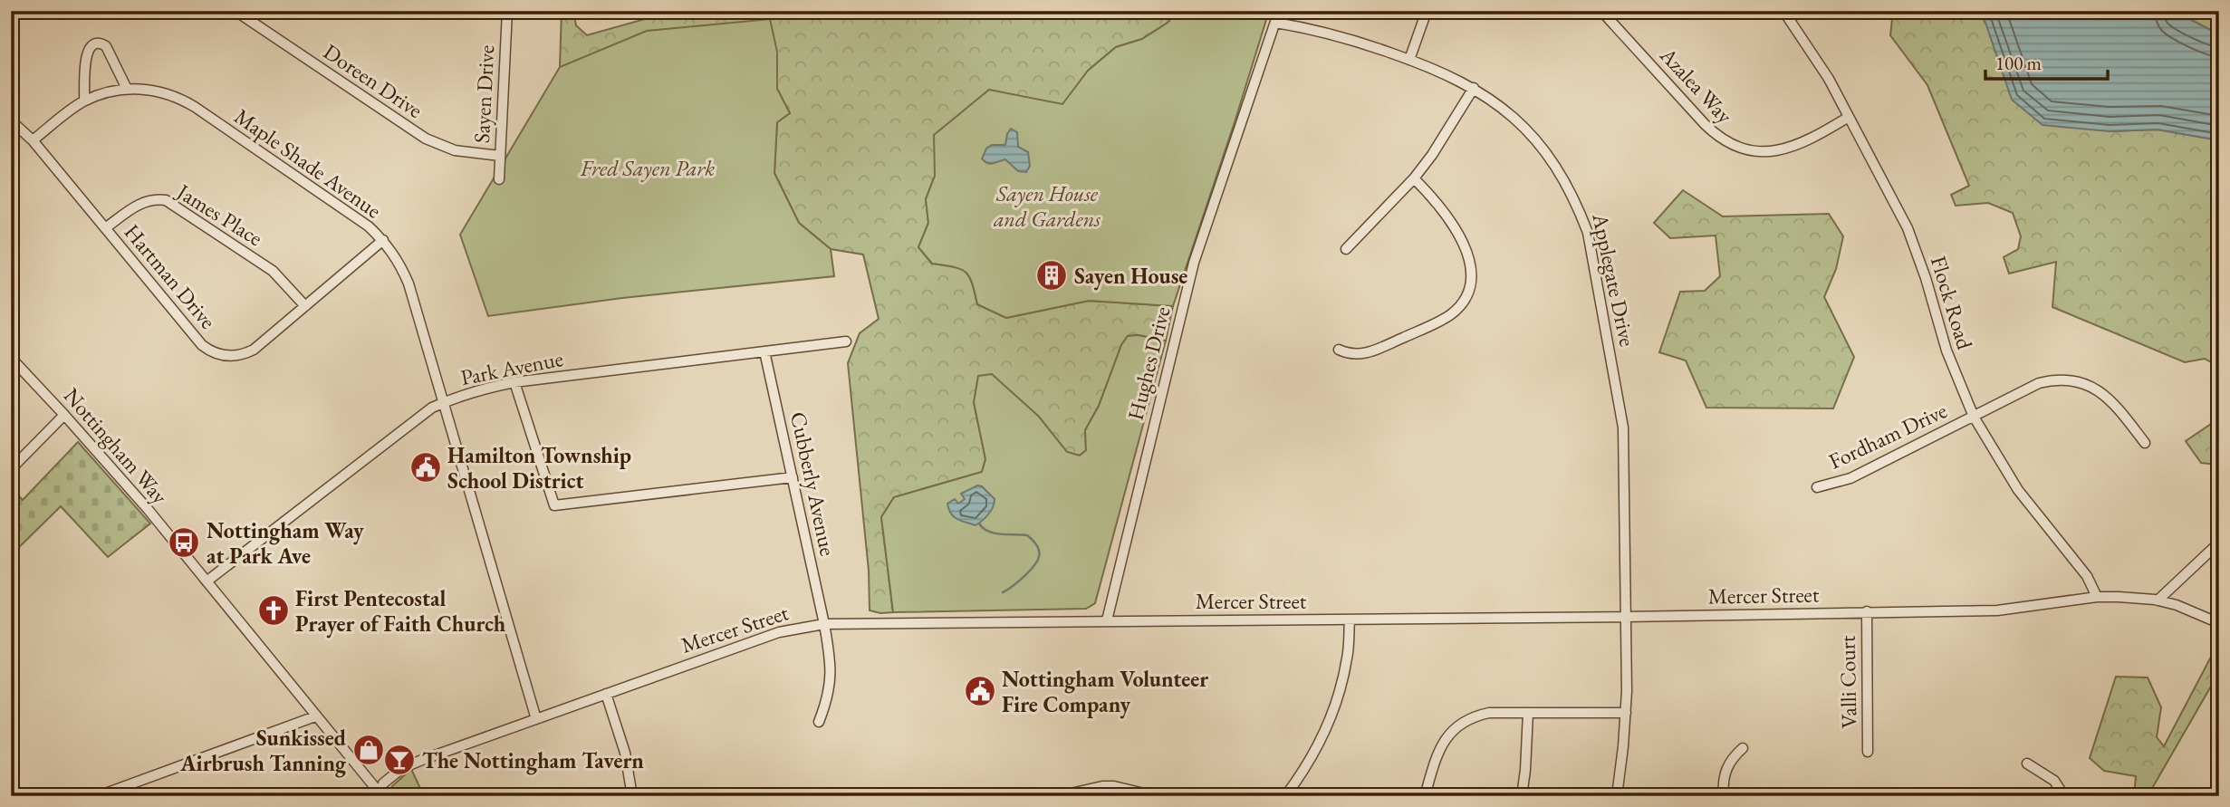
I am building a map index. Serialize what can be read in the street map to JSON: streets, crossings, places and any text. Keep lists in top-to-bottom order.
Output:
{
  "streets": {
    "street": [
      "Doreen Drive",
      "Azalea Way",
      "Sayen Drive",
      "Maple Shade Avenue",
      "James Place",
      "Hartman Drive",
      "Applegate Drive",
      "Flock Road",
      "Hughes Drive",
      "Park Avenue",
      "Fordham Drive",
      "Nottingham Way",
      "Cubberly Avenue",
      "Mercer Street",
      "Valli Court"
    ]
  },
  "crossings": [
    ["Doreen Drive", "Sayen Drive"],
    ["Azalea Way", "Flock Road"],
    ["Maple Shade Avenue", "Hartman Drive"],
    ["Maple Shade Avenue", "Park Avenue"],
    ["Maple Shade Avenue", "Mercer Street"],
    ["James Place", "Hartman Drive"],
    ["Applegate Drive", "Hughes Drive"],
    ["Applegate Drive", "Mercer Street"],
    ["Flock Road", "Fordham Drive"],
    ["Flock Road", "Mercer Street"],
    ["Hughes Drive", "Mercer Street"],
    ["Park Avenue", "Nottingham Way"],
    ["Park Avenue", "Cubberly Avenue"],
    ["Nottingham Way", "Mercer Street"],
    ["Cubberly Avenue", "Mercer Street"],
    ["Mercer Street", "Valli Court"]
  ],
  "parks": ["Fred Sayen Park", "Sayen House and Gardens"],
  "places": {
    "building": ["Sayen House"],
    "public building": ["Hamilton Township School District", "Nottingham Volunteer Fire Company"],
    "bus stop": ["Nottingham Way at Park Ave"],
    "church": ["First Pentecostal Prayer of Faith Church"],
    "shop": ["Sunkissed Airbrush Tanning"],
    "bar": ["The Nottingham Tavern"]
  },
  "scale_bar": "100 m"
}
